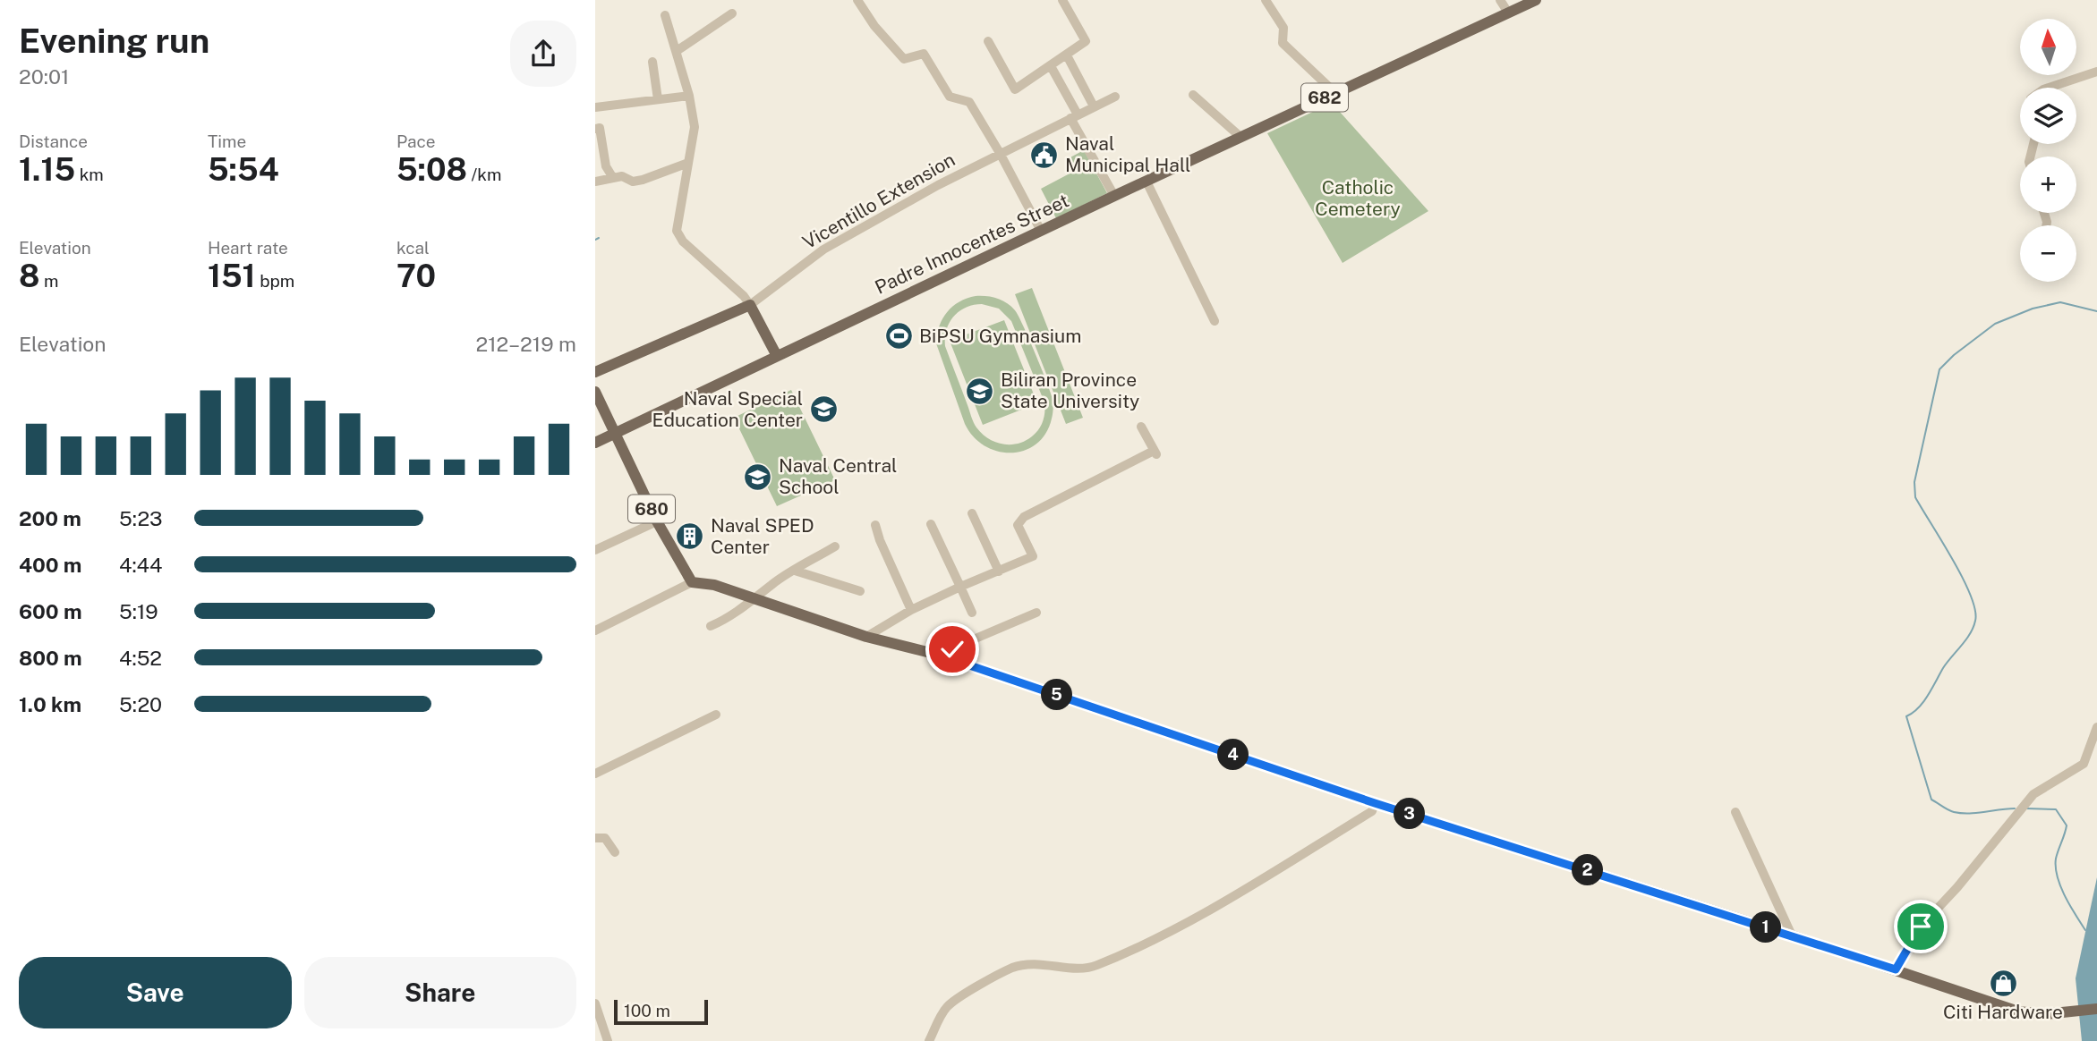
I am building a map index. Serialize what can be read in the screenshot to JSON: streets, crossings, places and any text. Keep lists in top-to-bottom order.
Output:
{
  "streets": {
    "main road": [
      "682",
      "Vicentillo Extension",
      "Padre Innocentes Street",
      "680"
    ]
  },
  "crossings": [
    ["Padre Innocentes Street", "680"]
  ],
  "parks": ["Catholic Cemetery"],
  "places": {
    "public building": ["Naval Municipal Hall"],
    "sports": ["BiPSU Gymnasium"],
    "school or university": ["Biliran Province State University", "Naval Special Education Center", "Naval Central School"],
    "building": ["Naval SPED Center"],
    "shop": ["Citi Hardware"]
  },
  "scale_bar": "100 m",
  "north": "top",
  "page": {
    "heading": ["Evening run", "20:01"],
    "map_buttons": ["+", "−"],
    "stats": [
      ["Distance", "1.15 km"],
      ["Time", "5:54"],
      ["Pace", "5:08 /km"],
      ["Elevation", "8 m"],
      ["Heart rate", "151 bpm"],
      ["kcal", "70"]
    ],
    "chart": ["Elevation", "212–219 m"],
    "list": [
      {
        "name": "200 m",
        "note": "5:23"
      },
      {
        "name": "400 m",
        "note": "4:44"
      },
      {
        "name": "600 m",
        "note": "5:19"
      },
      {
        "name": "800 m",
        "note": "4:52"
      },
      {
        "name": "1.0 km",
        "note": "5:20"
      }
    ],
    "pins": [
      "5",
      "4",
      "3",
      "2",
      "1"
    ],
    "buttons": ["Save", "Share"],
    "scale": "100 m"
  }
}
